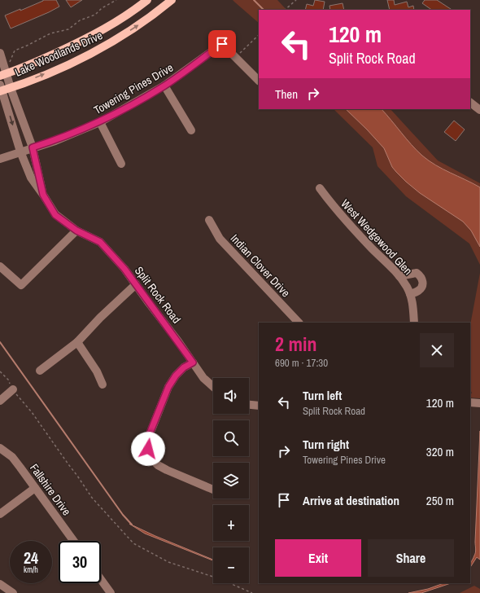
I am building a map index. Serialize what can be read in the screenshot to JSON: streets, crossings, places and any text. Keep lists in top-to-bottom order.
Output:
{
  "streets": {
    "main road": ["Lake Woodlands Drive"],
    "street": [
      "Towering Pines Drive",
      "West Wedgewood Glen",
      "Indian Clover Drive",
      "Split Rock Road",
      "Fallshire Drive"
    ]
  },
  "crossings": [
    ["Lake Woodlands Drive", "Split Rock Road"],
    ["Towering Pines Drive", "Split Rock Road"]
  ],
  "page": {
    "turn": ["120 m", "Split Rock Road"],
    "then": "Then",
    "heading": ["2 min", "690 m · 17:30"],
    "map_buttons": ["+", "−"],
    "list": [
      {
        "name": "Turn left",
        "note": "Split Rock Road",
        "value": "120 m"
      },
      {
        "name": "Turn right",
        "note": "Towering Pines Drive",
        "value": "320 m"
      },
      {
        "name": "Arrive at destination",
        "value": "250 m"
      }
    ],
    "buttons": ["Exit", "Share"],
    "speed": "24 km/h",
    "limit": "30"
  }
}
